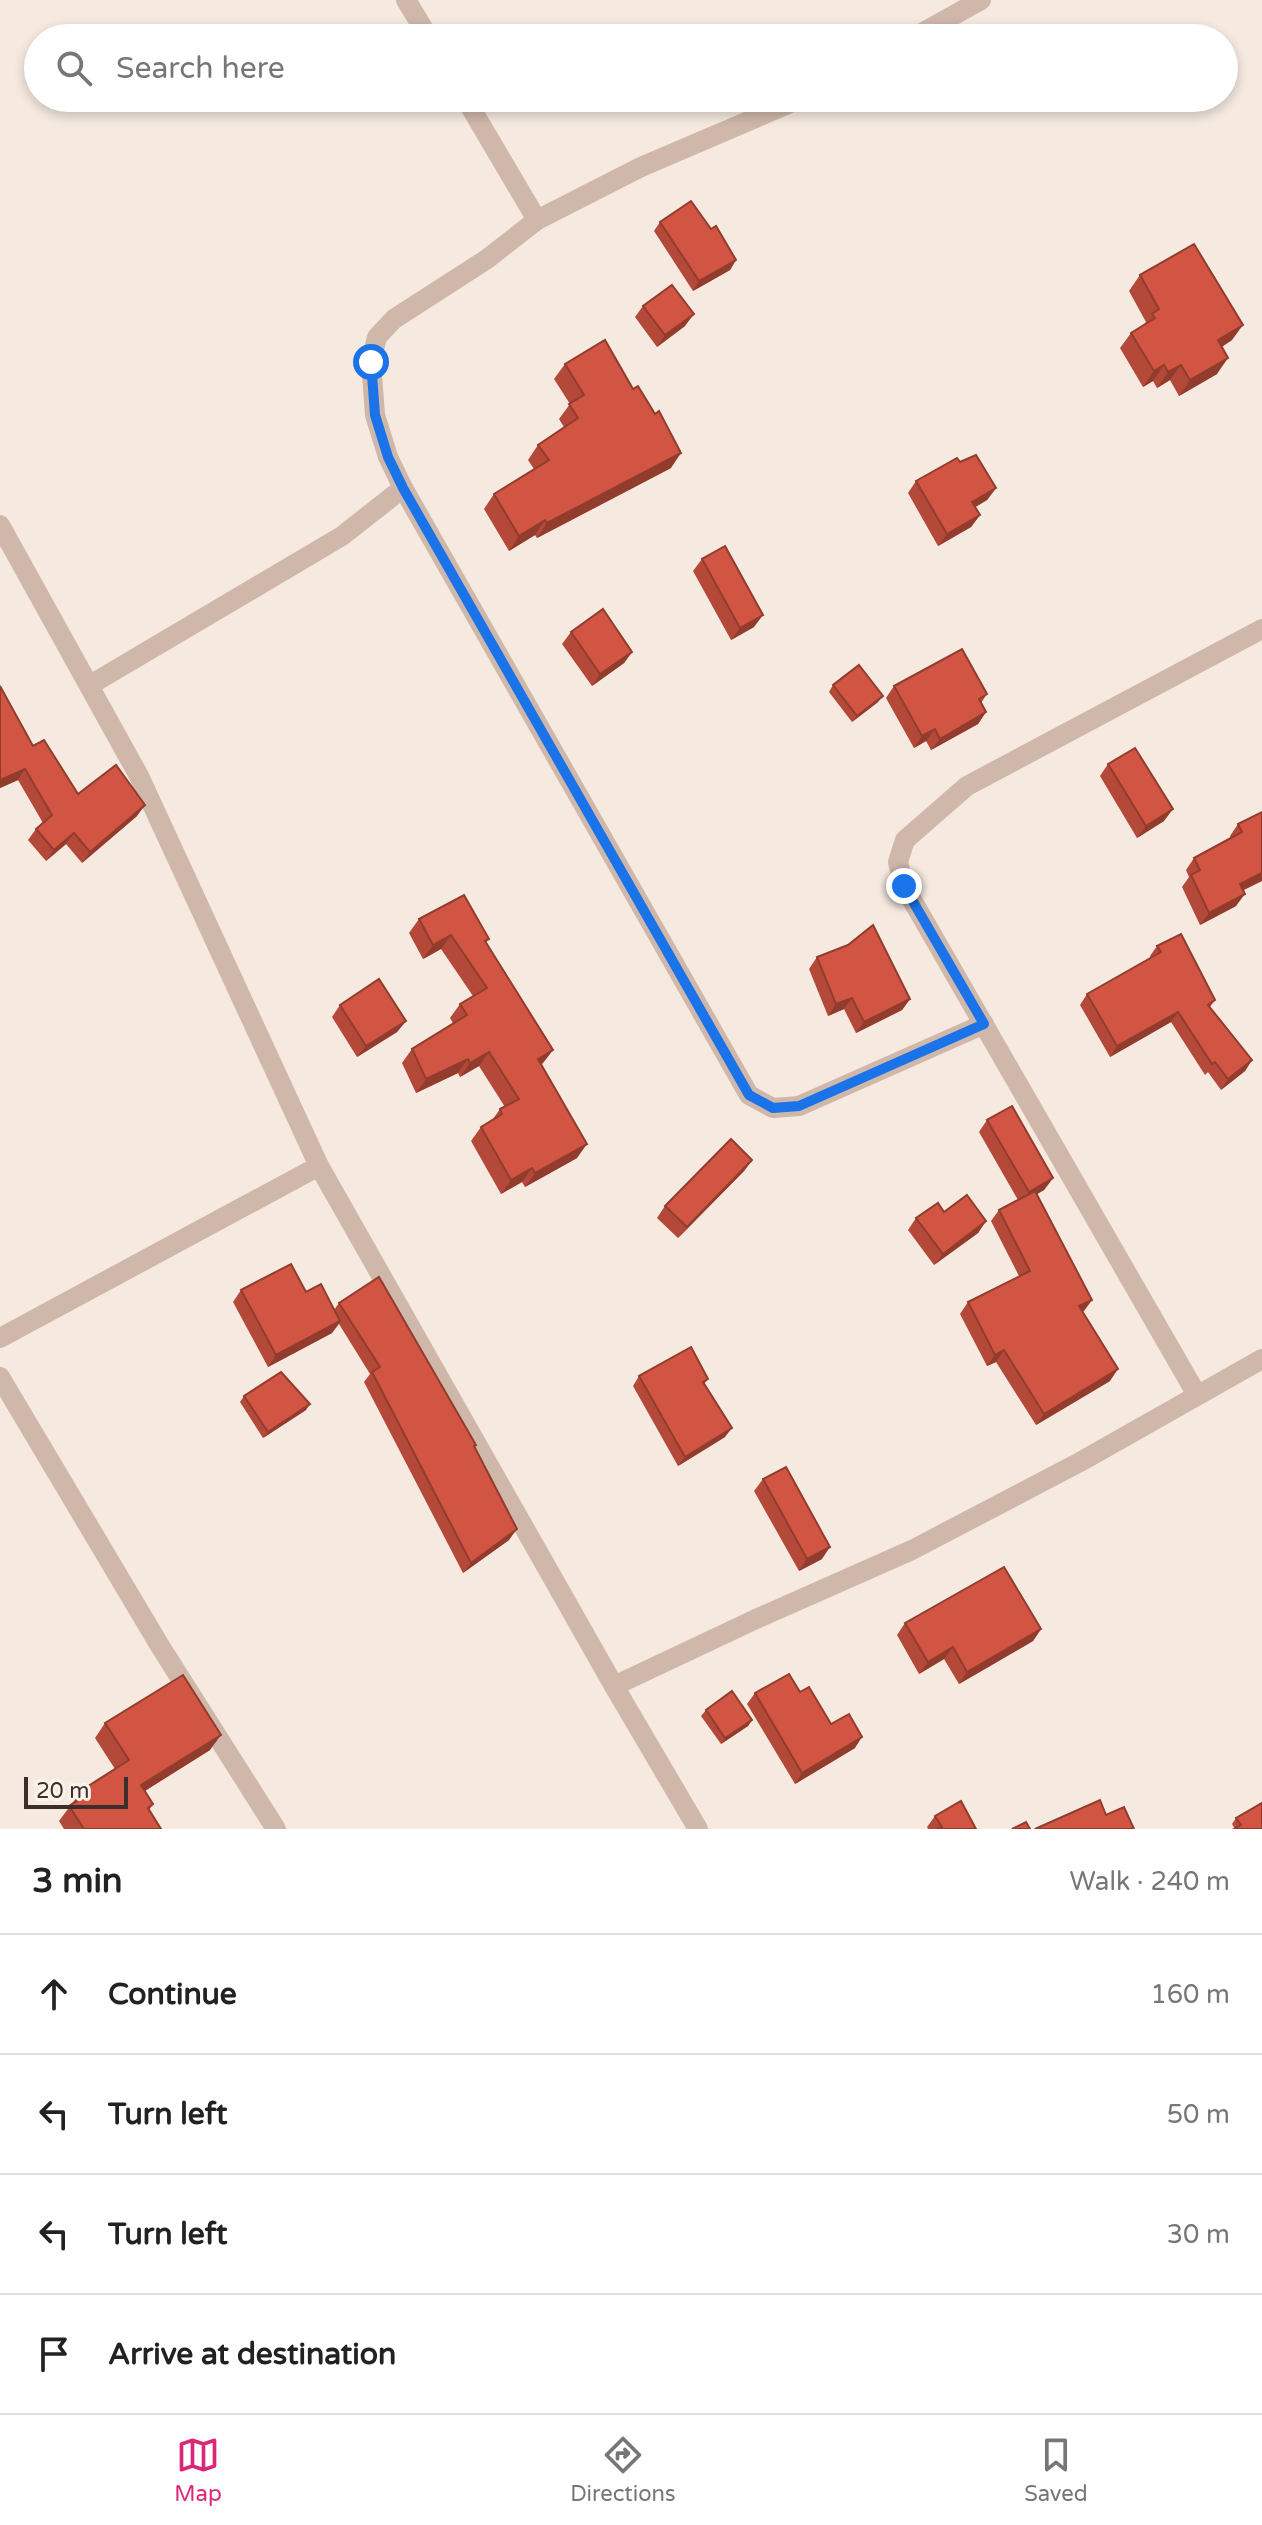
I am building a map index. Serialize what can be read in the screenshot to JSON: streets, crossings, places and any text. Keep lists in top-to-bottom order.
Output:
{
  "scale_bar": "20 m",
  "page": {
    "search": "Search here",
    "scale": "20 m",
    "heading": ["3 min", "Walk · 240 m"],
    "list": [
      ["Continue", "160 m"],
      ["Turn left", "50 m"],
      ["Turn left", "30 m"],
      "Arrive at destination"
    ],
    "nav": ["Map", "Directions", "Saved"]
  }
}
